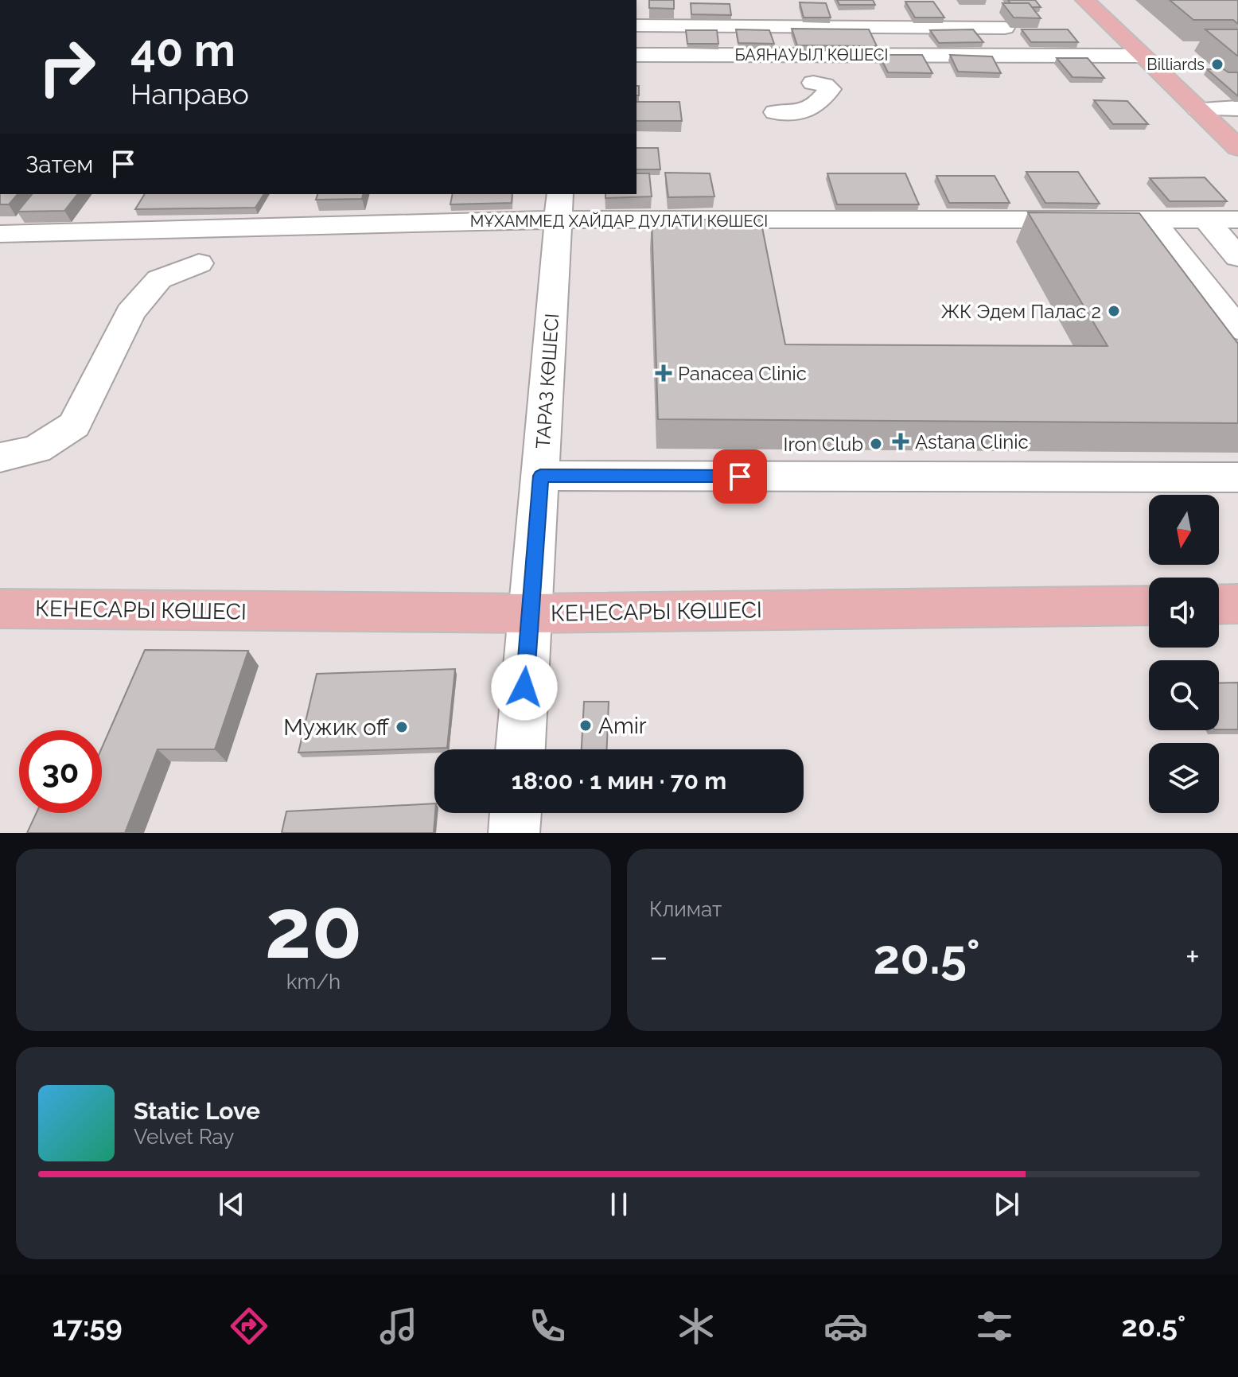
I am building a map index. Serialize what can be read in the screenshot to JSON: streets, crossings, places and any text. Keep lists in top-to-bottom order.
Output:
{
  "streets": {
    "main road": ["КЕНЕСАРЫ КӨШЕСІ"],
    "street": ["БАЯНАУЫЛ КӨШЕСІ", "МҰХАММЕД ХАЙДАР ДУЛАТИ КӨШЕСІ", "ТАРАЗ КӨШЕСІ"]
  },
  "crossings": [
    ["МҰХАММЕД ХАЙДАР ДУЛАТИ КӨШЕСІ", "ТАРАЗ КӨШЕСІ"],
    ["ТАРАЗ КӨШЕСІ", "КЕНЕСАРЫ КӨШЕСІ"]
  ],
  "places": {
    "other": [
      "Billiards",
      "ЖК Эдем Палас 2",
      "Iron Club",
      "Amir",
      "Мужик off"
    ],
    "health": ["Panacea Clinic", "Astana Clinic"]
  },
  "north": "bottom",
  "page": {
    "turn": ["40 m", "Направо"],
    "then": "Затем",
    "limit": "30",
    "trip": "18:00 · 1 мин · 70 m",
    "tile": [
      ["20", "km/h"],
      "Климат"
    ],
    "heat": ["−", "20.5°", "+"],
    "song": ["Static Love", "Velvet Ray"],
    "tabs": ["17:59", "20.5°"]
  }
}
